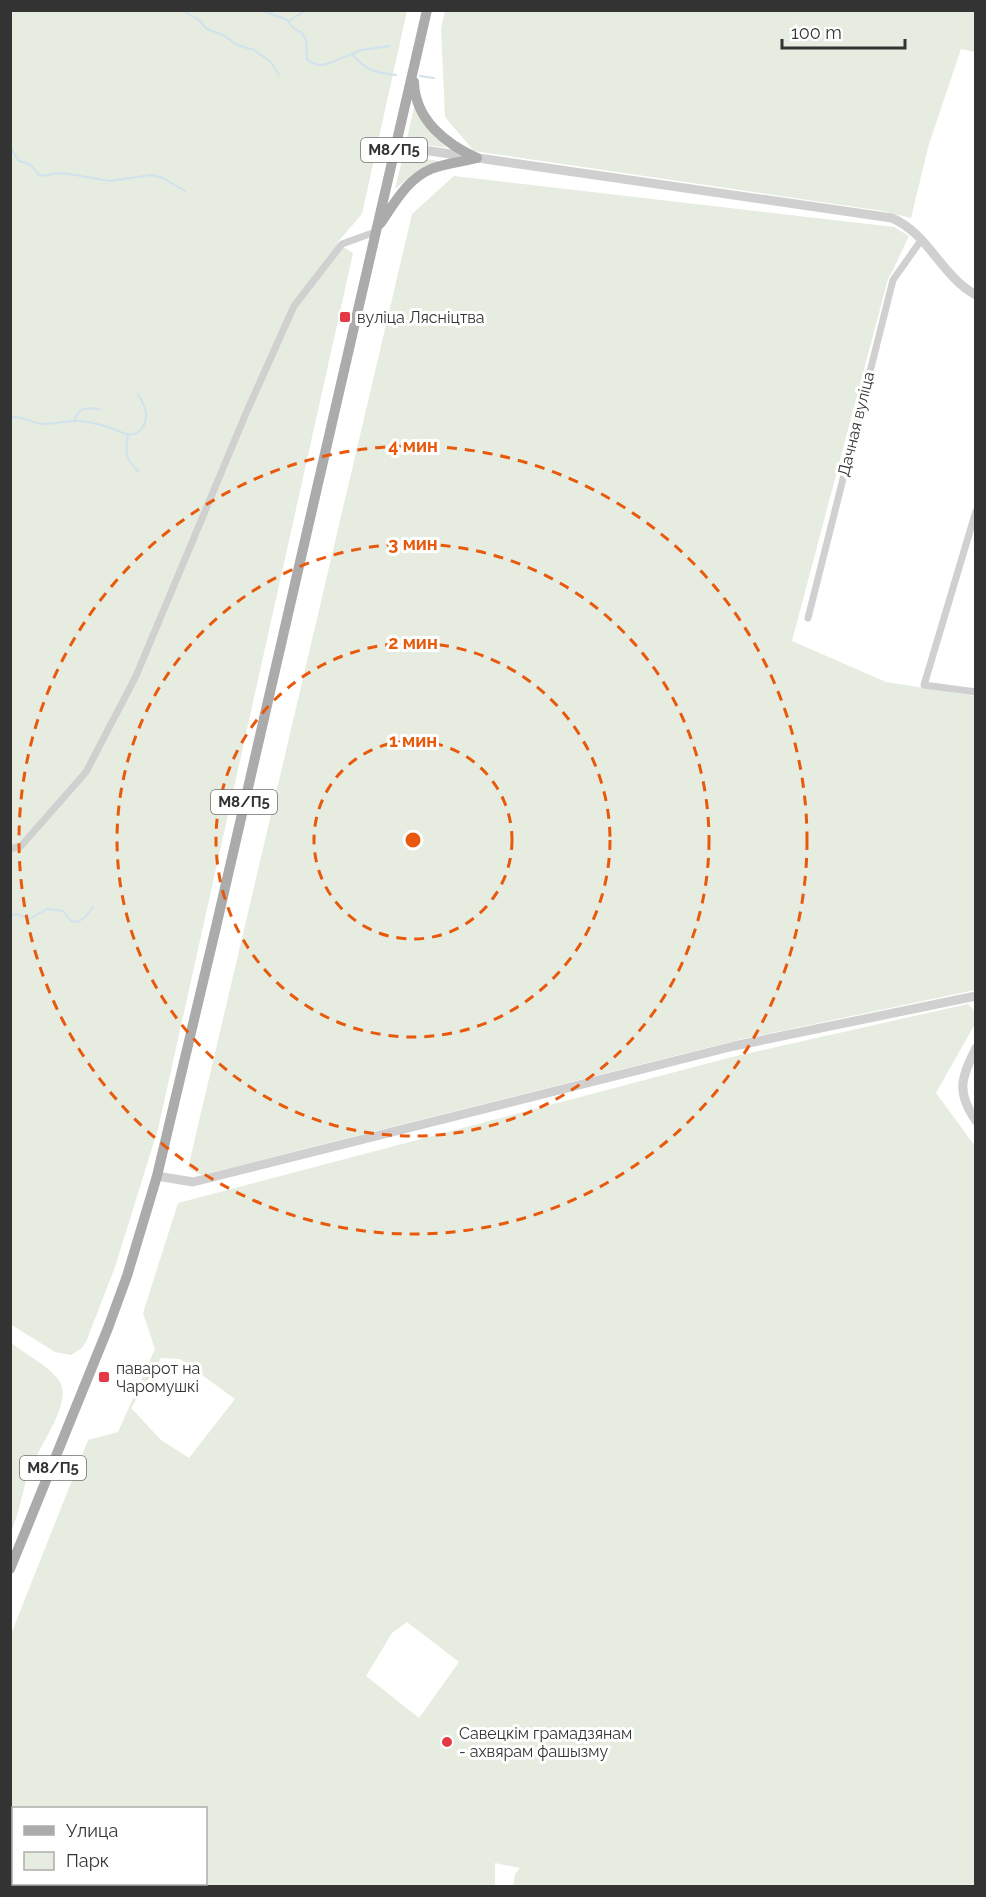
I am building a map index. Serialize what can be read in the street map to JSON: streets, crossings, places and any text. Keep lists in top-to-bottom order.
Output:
{
  "streets": {
    "main road": ["М8/П5"],
    "street": ["Дачная вуліца"]
  },
  "places": {
    "transit": ["вуліца Лясніцтва", "паварот на Чаромушкі"],
    "other": ["Савецкім грамадзянам - ахвярам фашызму"]
  },
  "legend": ["Улица", "Парк"],
  "scale_bar": "100 m",
  "rings": [
    "4 мин",
    "3 мин",
    "2 мин",
    "1 мин"
  ]
}
